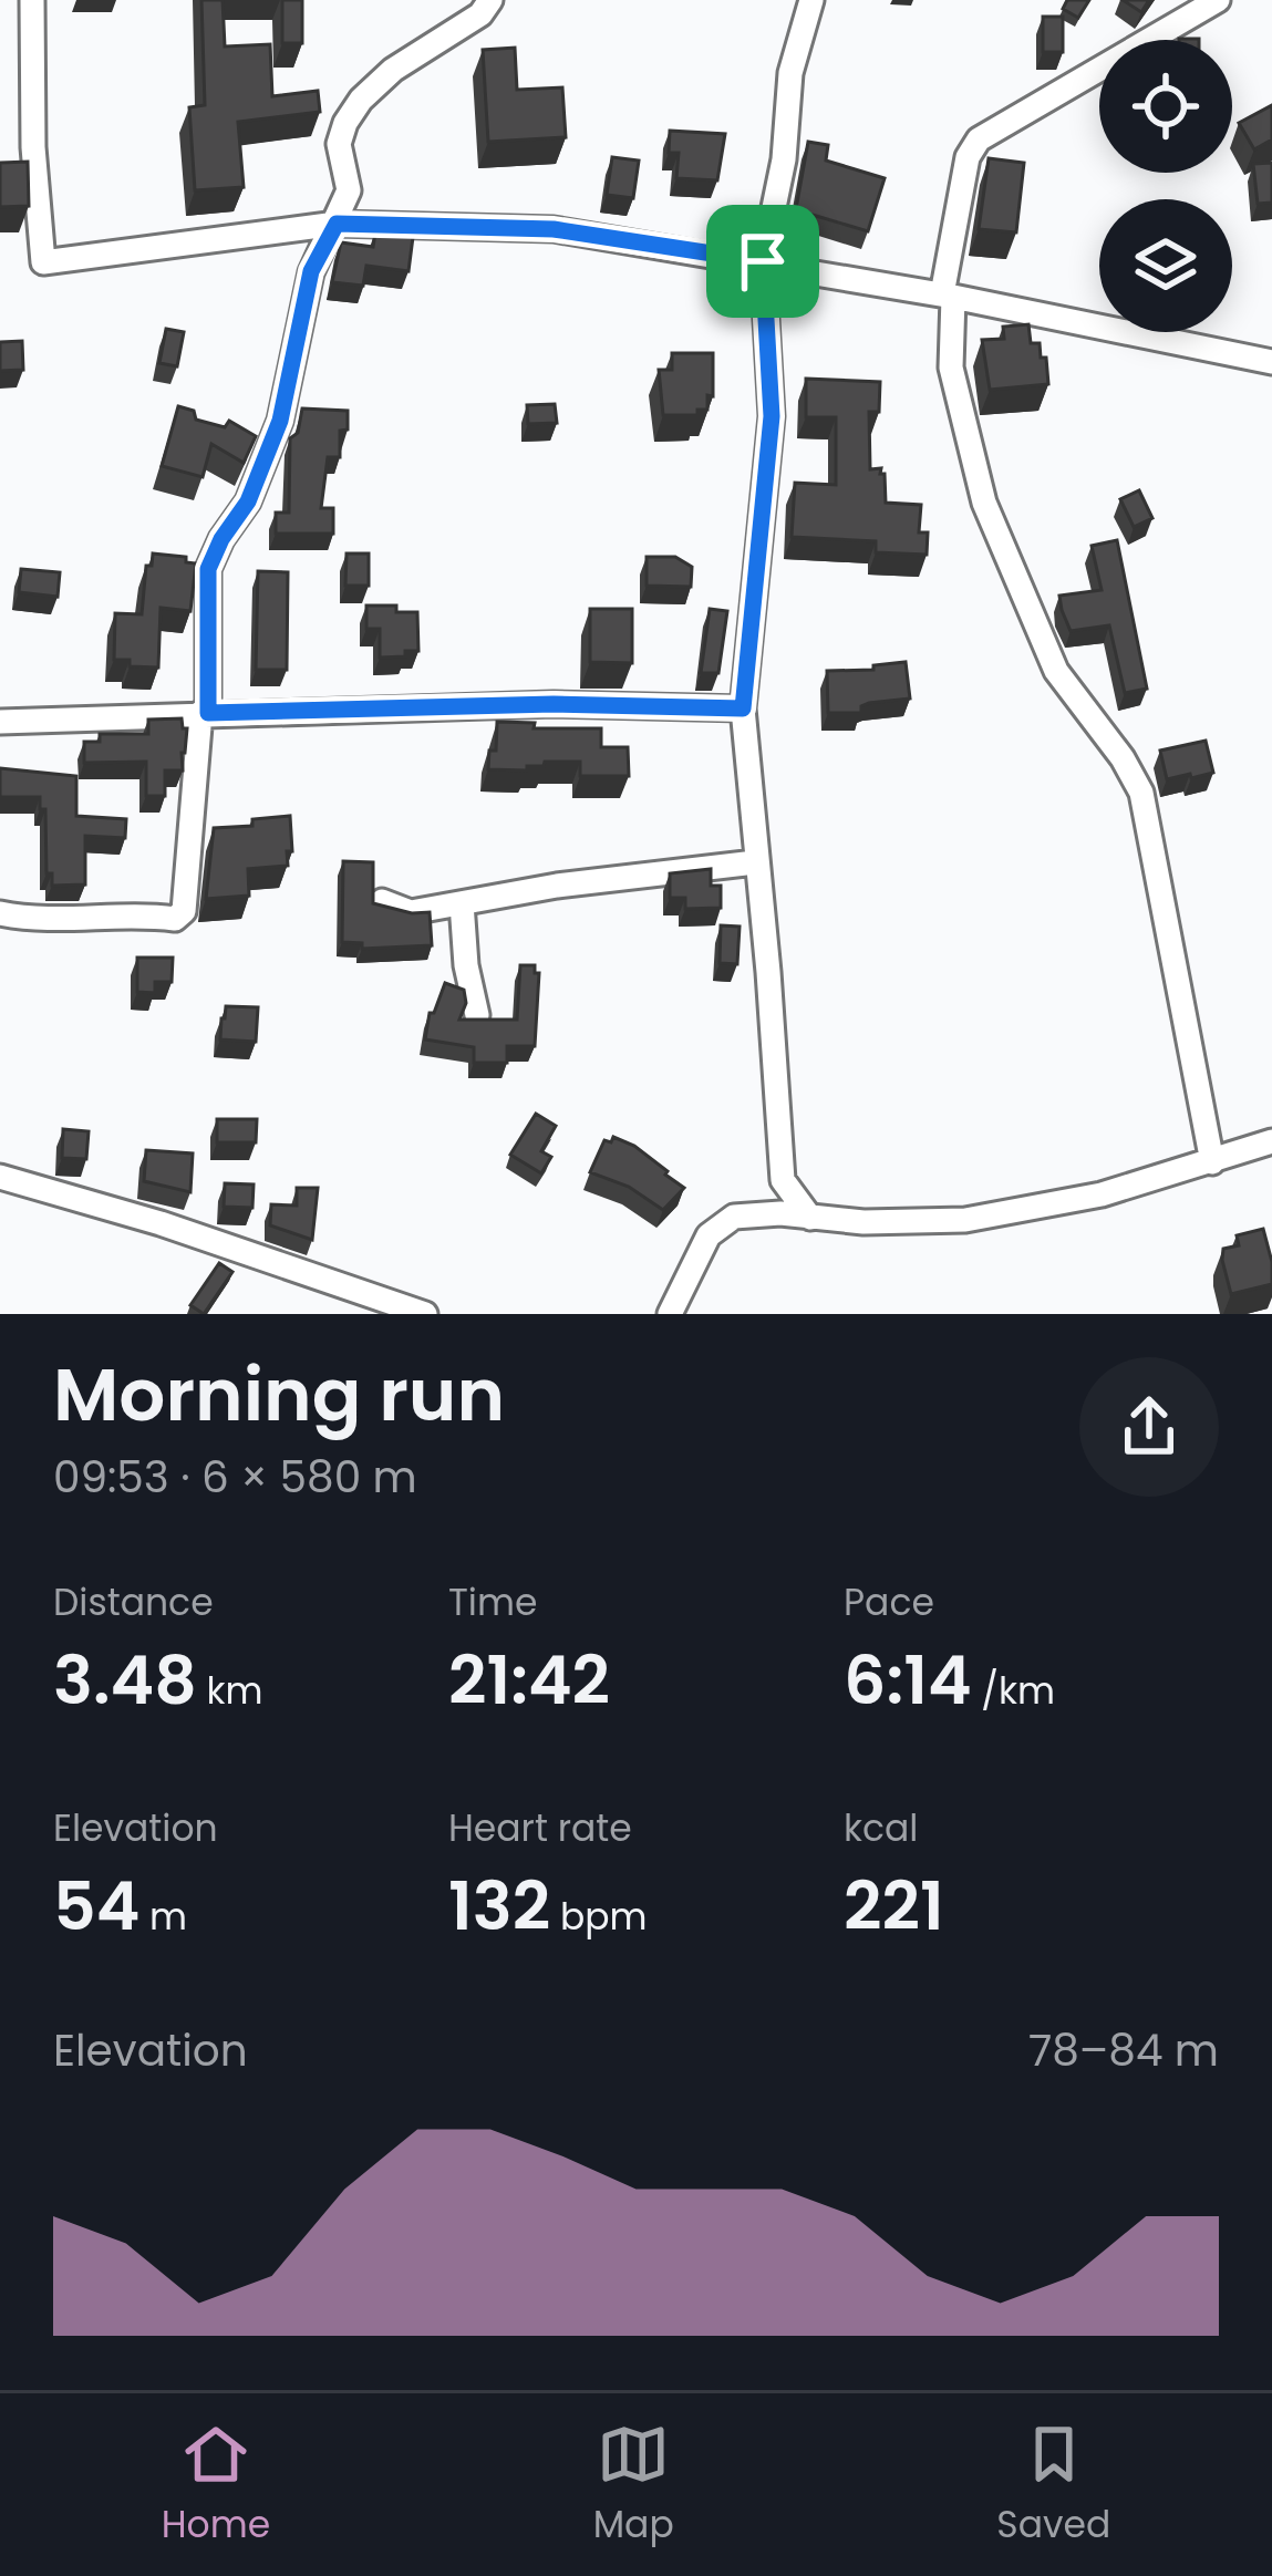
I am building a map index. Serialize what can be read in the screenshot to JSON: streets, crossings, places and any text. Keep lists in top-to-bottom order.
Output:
{
  "page": {
    "heading": ["Morning run", "09:53 · 6 × 580 m"],
    "stats": [
      ["Distance", "3.48 km"],
      ["Time", "21:42"],
      ["Pace", "6:14 /km"],
      ["Elevation", "54 m"],
      ["Heart rate", "132 bpm"],
      ["kcal", "221"]
    ],
    "chart": ["Elevation", "78–84 m"],
    "tabs": ["Home", "Map", "Saved"]
  }
}
